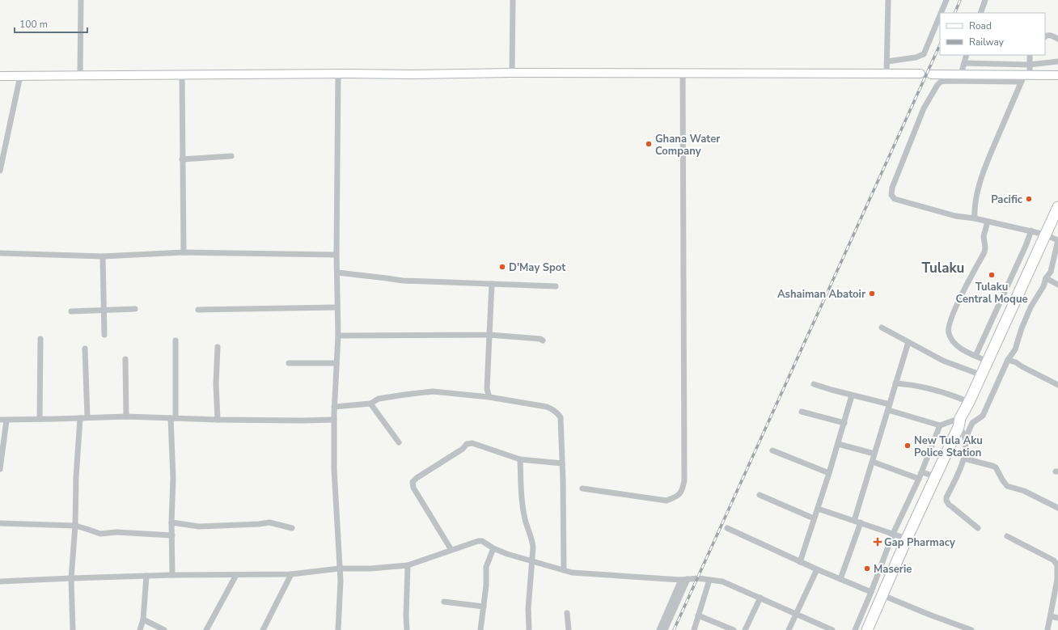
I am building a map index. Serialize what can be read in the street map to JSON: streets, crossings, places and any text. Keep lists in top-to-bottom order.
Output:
{
  "districts": ["Tulaku"],
  "places": {
    "other": [
      "Ghana Water Company",
      "Pacific",
      "D'May Spot",
      "Tulaku Central Moque",
      "Ashaiman Abatoir",
      "New Tula Aku Police Station",
      "Maserie"
    ],
    "health": ["Gap Pharmacy"]
  },
  "legend": ["Road", "Railway"],
  "scale_bar": "100 m"
}
